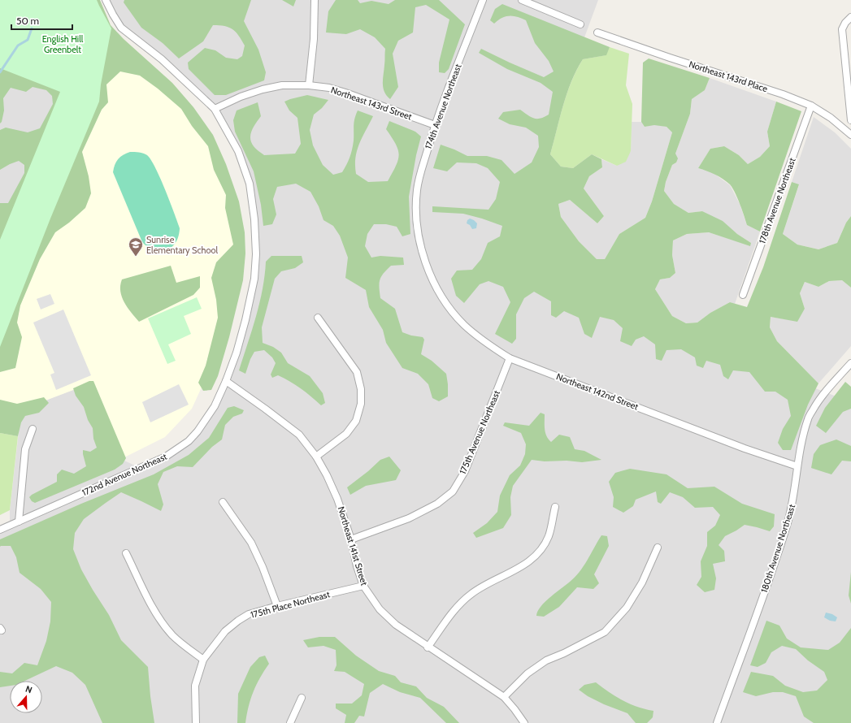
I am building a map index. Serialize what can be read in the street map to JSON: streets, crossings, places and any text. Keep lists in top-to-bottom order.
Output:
{
  "streets": {
    "street": [
      "Northeast 143rd Place",
      "Northeast 143rd Street",
      "174th Avenue Northeast",
      "178th Avenue Northeast",
      "Northeast 142nd Street",
      "175th Avenue Northeast",
      "172nd Avenue Northeast",
      "Northeast 141st Street",
      "180th Avenue Northeast",
      "175th Place Northeast"
    ]
  },
  "crossings": [
    ["Northeast 143rd Place", "178th Avenue Northeast"],
    ["Northeast 143rd Street", "174th Avenue Northeast"],
    ["Northeast 143rd Street", "172nd Avenue Northeast"],
    ["174th Avenue Northeast", "Northeast 142nd Street"],
    ["Northeast 142nd Street", "175th Avenue Northeast"],
    ["Northeast 142nd Street", "180th Avenue Northeast"],
    ["175th Avenue Northeast", "Northeast 141st Street"],
    ["172nd Avenue Northeast", "Northeast 141st Street"],
    ["Northeast 141st Street", "175th Place Northeast"]
  ],
  "parks": ["English Hill Greenbelt"],
  "places": {
    "school or university": ["Sunrise Elementary School"]
  },
  "scale_bar": "50 m",
  "north": "top"
}
